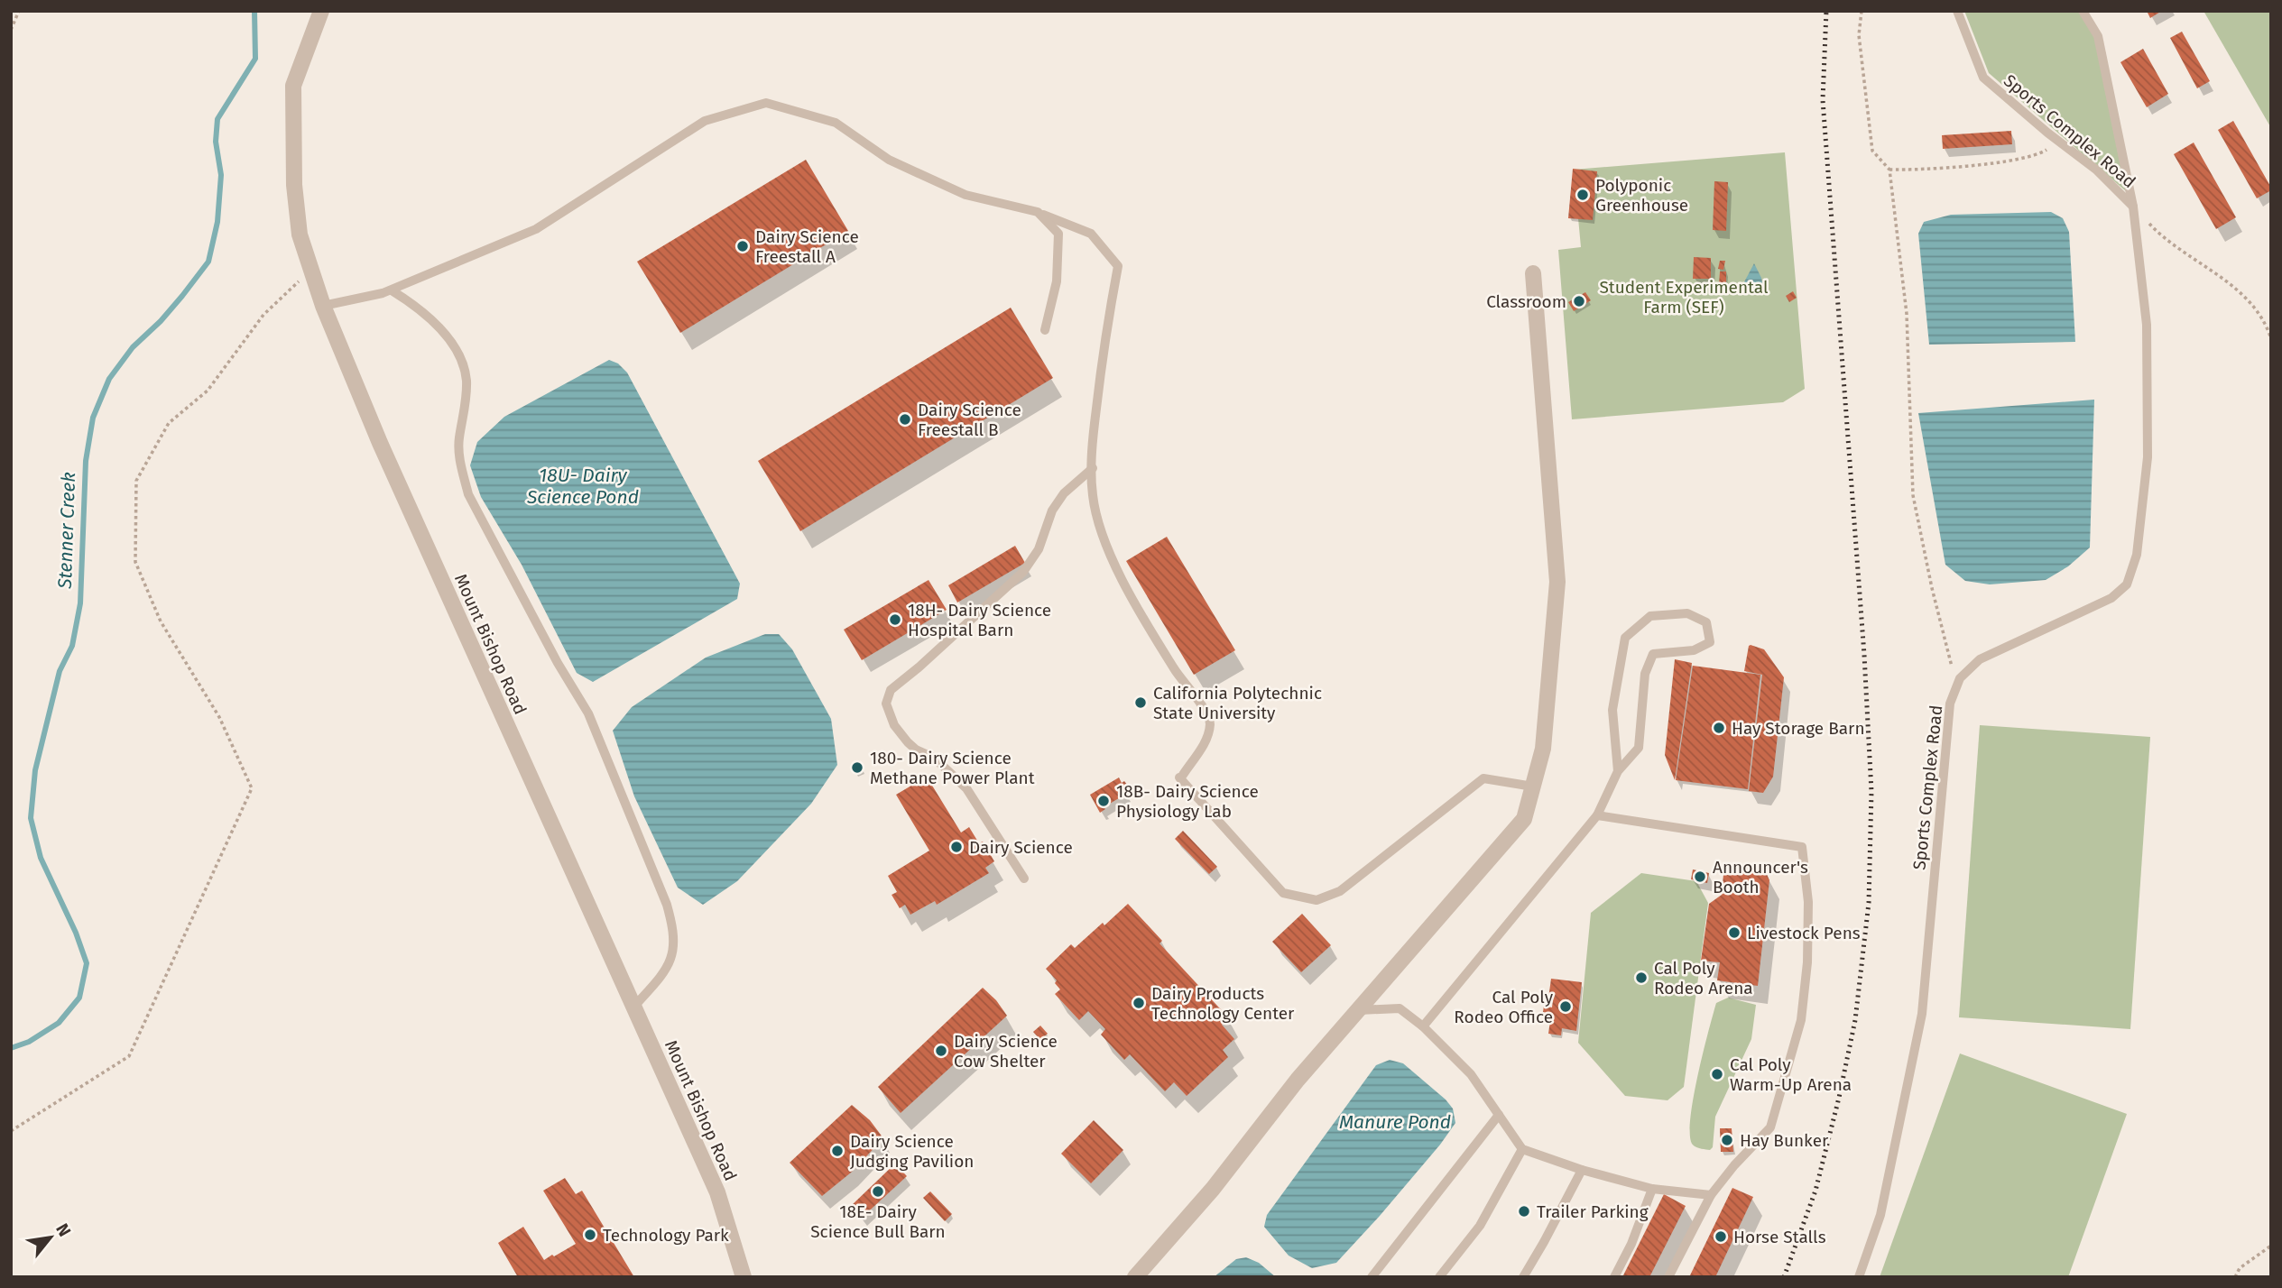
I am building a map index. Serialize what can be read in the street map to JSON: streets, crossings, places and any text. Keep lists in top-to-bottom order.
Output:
{
  "streets": {
    "street": ["Mount Bishop Road"],
    "lane": ["Sports Complex Road"]
  },
  "water": ["18U- Dairy Science Pond", "Stenner Creek", "Manure Pond"],
  "parks": ["Student Experimental Farm (SEF)"],
  "places": [
    "Polyponic Greenhouse",
    "Dairy Science Freestall A",
    "Classroom",
    "Dairy Science Freestall B",
    "18H- Dairy Science Hospital Barn",
    "California Polytechnic State University",
    "Hay Storage Barn",
    "180- Dairy Science Methane Power Plant",
    "18B- Dairy Science Physiology Lab",
    "Dairy Science",
    "Announcer's Booth",
    "Livestock Pens",
    "Cal Poly Rodeo Arena",
    "Dairy Products Technology Center",
    "Cal Poly Rodeo Office",
    "Dairy Science Cow Shelter",
    "Cal Poly Warm-Up Arena",
    "Hay Bunker",
    "Dairy Science Judging Pavilion",
    "18E- Dairy Science Bull Barn",
    "Trailer Parking",
    "Technology Park",
    "Horse Stalls"
  ],
  "north": "top right"
}
